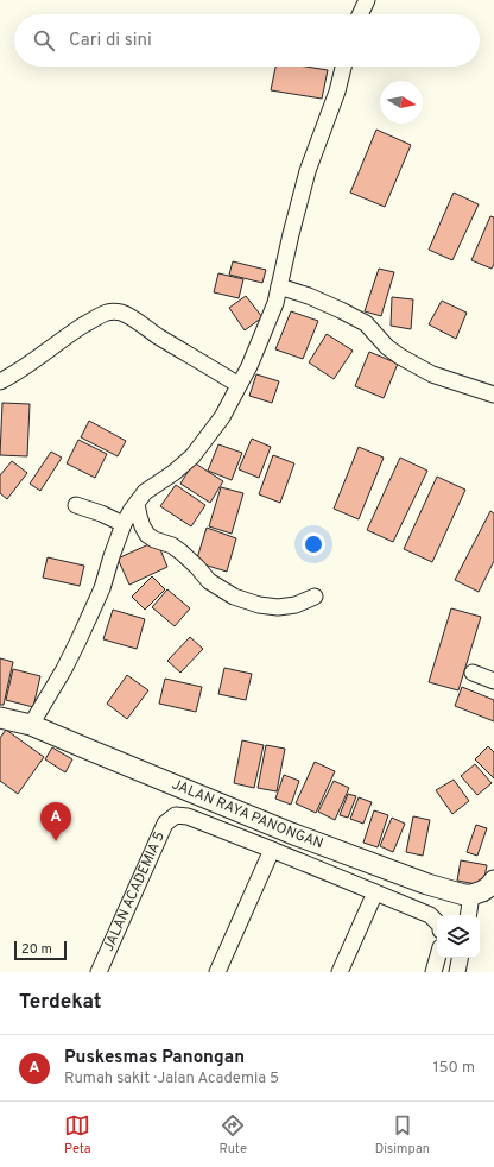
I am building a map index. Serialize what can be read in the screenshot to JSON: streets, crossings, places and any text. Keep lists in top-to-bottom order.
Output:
{
  "streets": {
    "street": ["JALAN RAYA PANONGAN", "JALAN ACADEMIA 5"]
  },
  "scale_bar": "20 m",
  "north": "right",
  "page": {
    "search": "Cari di sini",
    "pins": "A",
    "scale": "20 m",
    "heading": "Terdekat",
    "list": [
      {
        "mark": "A",
        "name": "Puskesmas Panongan",
        "note": "Rumah sakit · Jalan Academia 5",
        "value": "150 m"
      }
    ],
    "nav": ["Peta", "Rute", "Disimpan"]
  }
}
